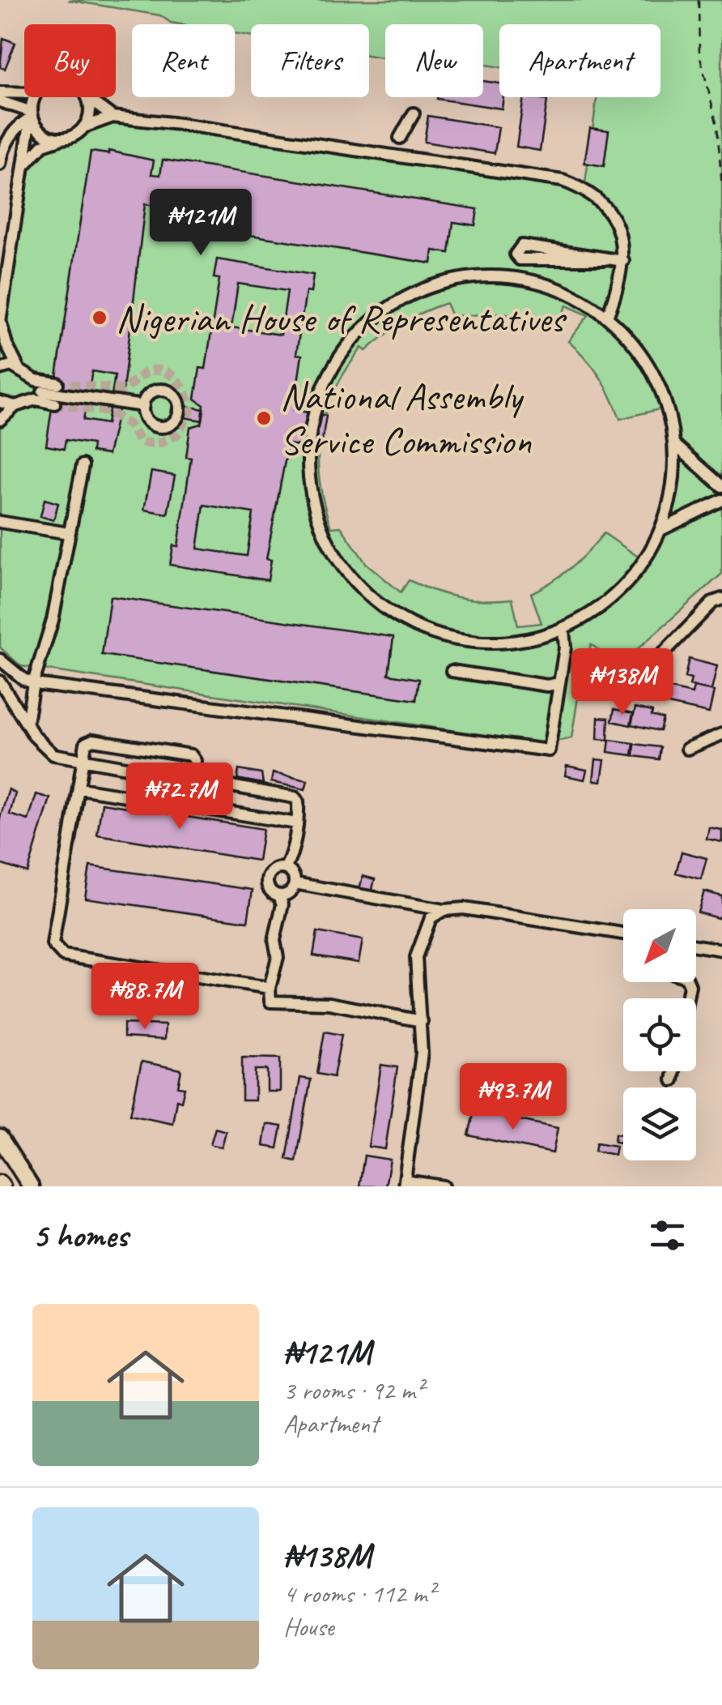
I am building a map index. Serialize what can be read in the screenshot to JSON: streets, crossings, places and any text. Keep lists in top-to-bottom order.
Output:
{
  "places": ["Nigerian House of Representatives", "National Assembly Service Commission"],
  "north": "bottom left",
  "page": {
    "chip": [
      "Buy",
      "Rent",
      "Filters",
      "New",
      "Apartment"
    ],
    "price": [
      "₦121M",
      "₦138M",
      "₦72.7M",
      "₦88.7M",
      "₦93.7M"
    ],
    "heading": "5 homes",
    "list": [
      {
        "name": "₦121M",
        "note": "3 rooms · 92 m² · Apartment"
      },
      {
        "name": "₦138M",
        "note": "4 rooms · 112 m² · House"
      }
    ]
  }
}
